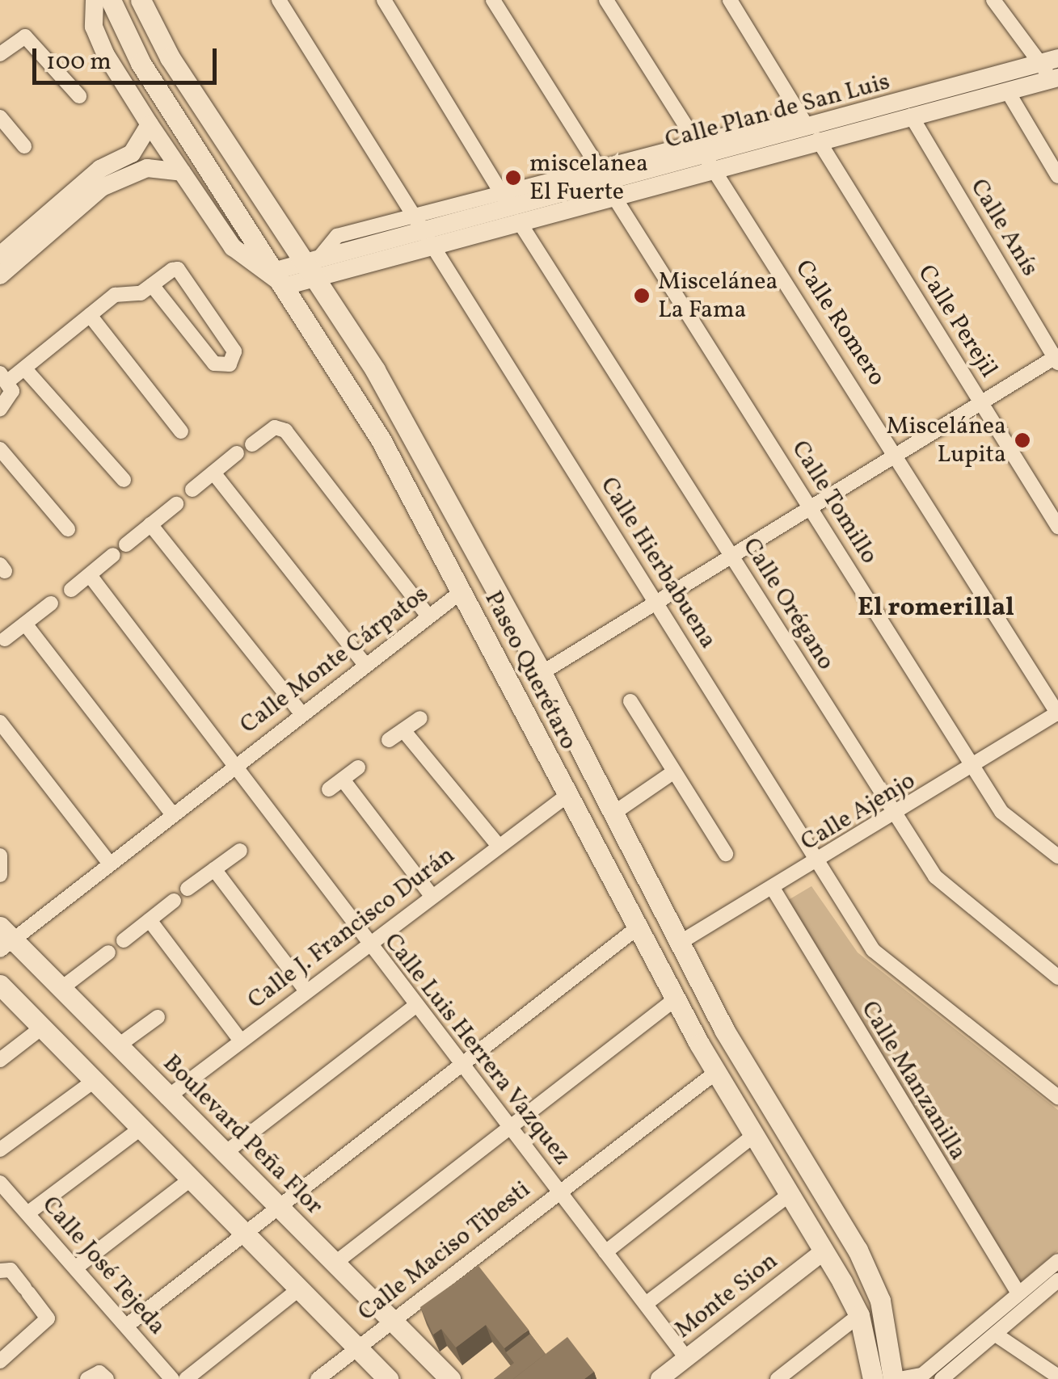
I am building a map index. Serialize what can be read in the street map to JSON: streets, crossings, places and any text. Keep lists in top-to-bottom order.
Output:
{
  "streets": {
    "main road": ["Paseo Querétaro", "Boulevard Peña Flor"],
    "street": [
      "Calle Plan de San Luis",
      "Calle Anís",
      "Calle Perejil",
      "Calle Romero",
      "Calle Tomillo",
      "Calle Hierbabuena",
      "Calle Orégano",
      "Calle Monte Cárpatos",
      "Calle Ajenjo",
      "Calle J. Francisco Durán",
      "Calle Luis Herrera Vazquez",
      "Calle Manzanilla",
      "Calle Maciso Tibesti",
      "Calle José Tejeda",
      "Monte Sion"
    ]
  },
  "crossings": [
    ["Calle Plan de San Luis", "Calle Anís"],
    ["Calle Plan de San Luis", "Calle Perejil"],
    ["Calle Plan de San Luis", "Calle Romero"],
    ["Calle Plan de San Luis", "Calle Tomillo"],
    ["Calle Plan de San Luis", "Calle Hierbabuena"],
    ["Calle Plan de San Luis", "Calle Orégano"],
    ["Calle Plan de San Luis", "Paseo Querétaro"],
    ["Calle Romero", "Calle Ajenjo"],
    ["Calle Tomillo", "Calle Ajenjo"],
    ["Calle Hierbabuena", "Calle Ajenjo"],
    ["Calle Orégano", "Calle Ajenjo"],
    ["Calle Monte Cárpatos", "Paseo Querétaro"],
    ["Calle Monte Cárpatos", "Calle Luis Herrera Vazquez"],
    ["Calle Monte Cárpatos", "Boulevard Peña Flor"],
    ["Paseo Querétaro", "Calle Ajenjo"],
    ["Paseo Querétaro", "Calle J. Francisco Durán"],
    ["Paseo Querétaro", "Calle Maciso Tibesti"],
    ["Paseo Querétaro", "Monte Sion"],
    ["Calle Ajenjo", "Calle Manzanilla"],
    ["Calle J. Francisco Durán", "Calle Luis Herrera Vazquez"],
    ["Calle J. Francisco Durán", "Boulevard Peña Flor"],
    ["Calle Luis Herrera Vazquez", "Calle Maciso Tibesti"],
    ["Calle Luis Herrera Vazquez", "Monte Sion"],
    ["Boulevard Peña Flor", "Calle Maciso Tibesti"]
  ],
  "districts": ["El romerillal"],
  "places": ["miscelanea El Fuerte", "Miscelánea La Fama", "Miscelánea Lupita"],
  "scale_bar": "100 m"
}
